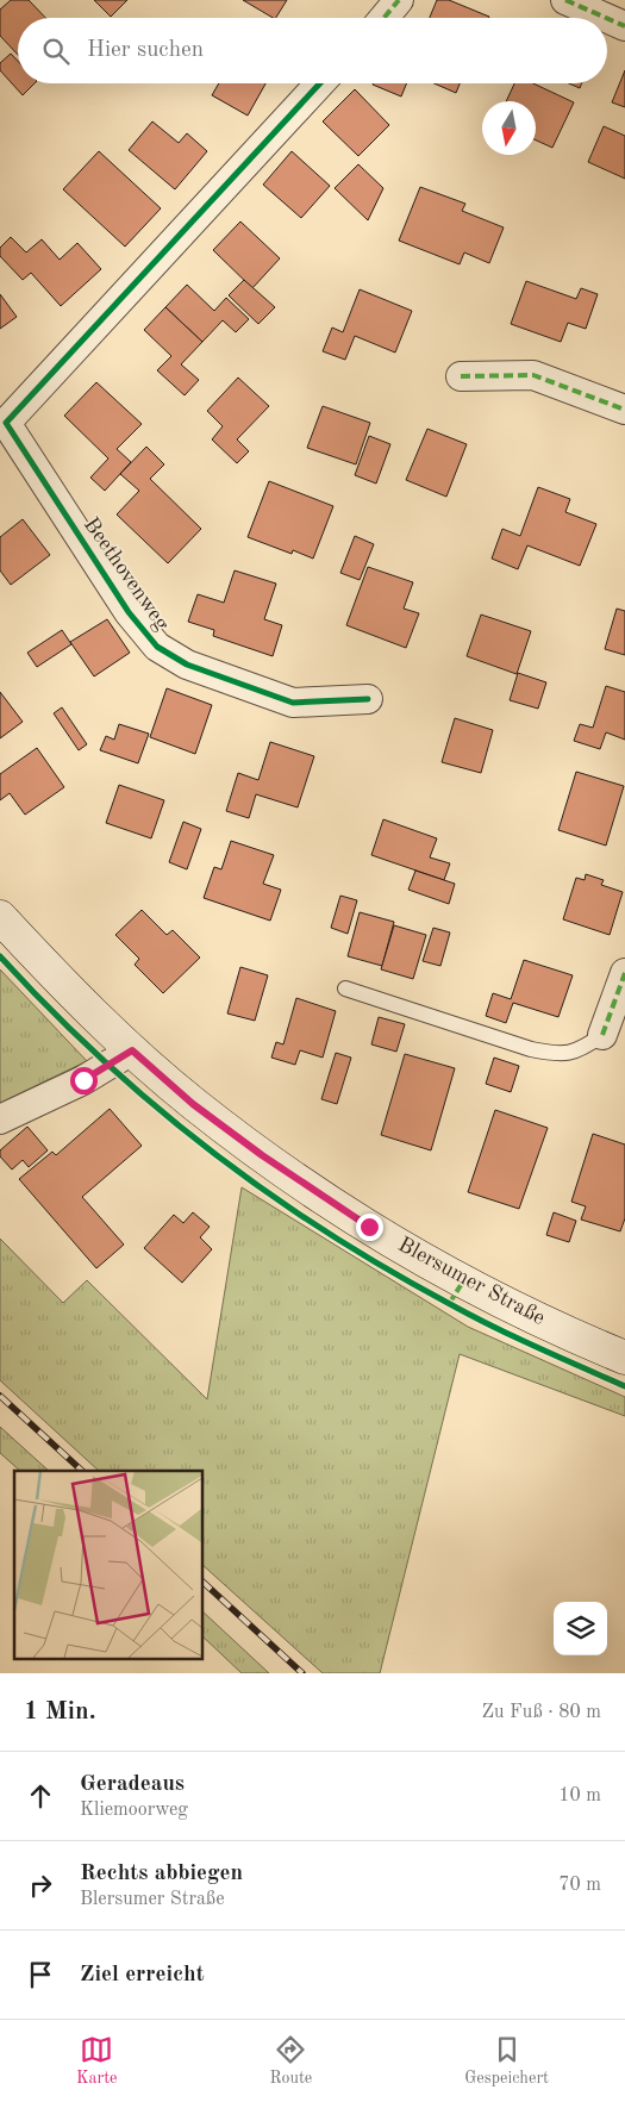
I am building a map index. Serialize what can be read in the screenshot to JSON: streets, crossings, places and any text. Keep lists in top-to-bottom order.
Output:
{
  "streets": {
    "main road": ["Blersumer Straße"],
    "street": ["Beethovenweg"]
  },
  "north": "bottom",
  "page": {
    "search": "Hier suchen",
    "heading": ["1 Min.", "Zu Fuß · 80 m"],
    "list": [
      ["Geradeaus", "Kliemoorweg", "10 m"],
      ["Rechts abbiegen", "Blersumer Straße", "70 m"],
      "Ziel erreicht"
    ],
    "nav": ["Karte", "Route", "Gespeichert"]
  }
}
